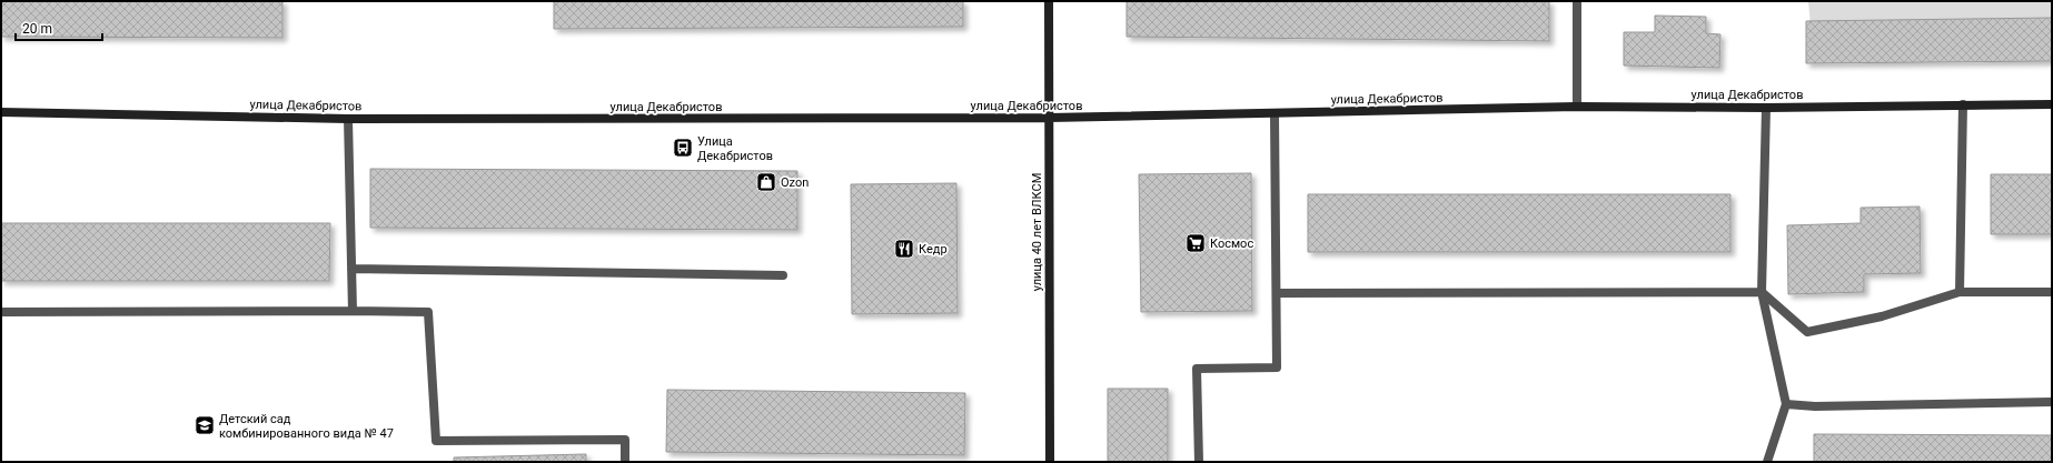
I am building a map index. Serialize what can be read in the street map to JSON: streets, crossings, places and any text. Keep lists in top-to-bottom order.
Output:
{
  "streets": {
    "main road": ["улица Декабристов", "улица 40 лет ВЛКСМ"]
  },
  "crossings": [
    ["улица Декабристов", "улица 40 лет ВЛКСМ"]
  ],
  "places": {
    "bus stop": ["Улица Декабристов"],
    "shop": ["Ozon"],
    "supermarket": ["Космос"],
    "restaurant": ["Кедр"],
    "school or university": ["Детский сад комбинированного вида № 47"]
  },
  "scale_bar": "20 m"
}
